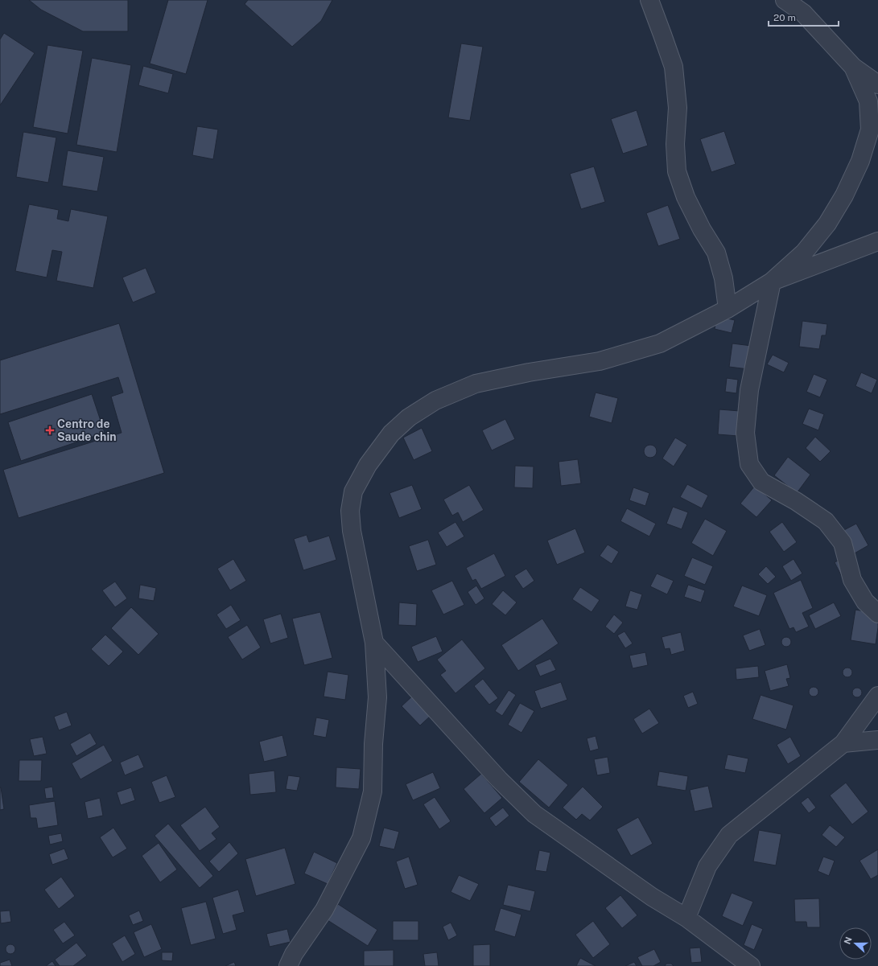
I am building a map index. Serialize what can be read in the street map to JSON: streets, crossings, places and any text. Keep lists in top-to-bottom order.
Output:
{
  "places": {
    "health": ["Centro de Saude chin"]
  },
  "scale_bar": "20 m",
  "north": "left"
}
